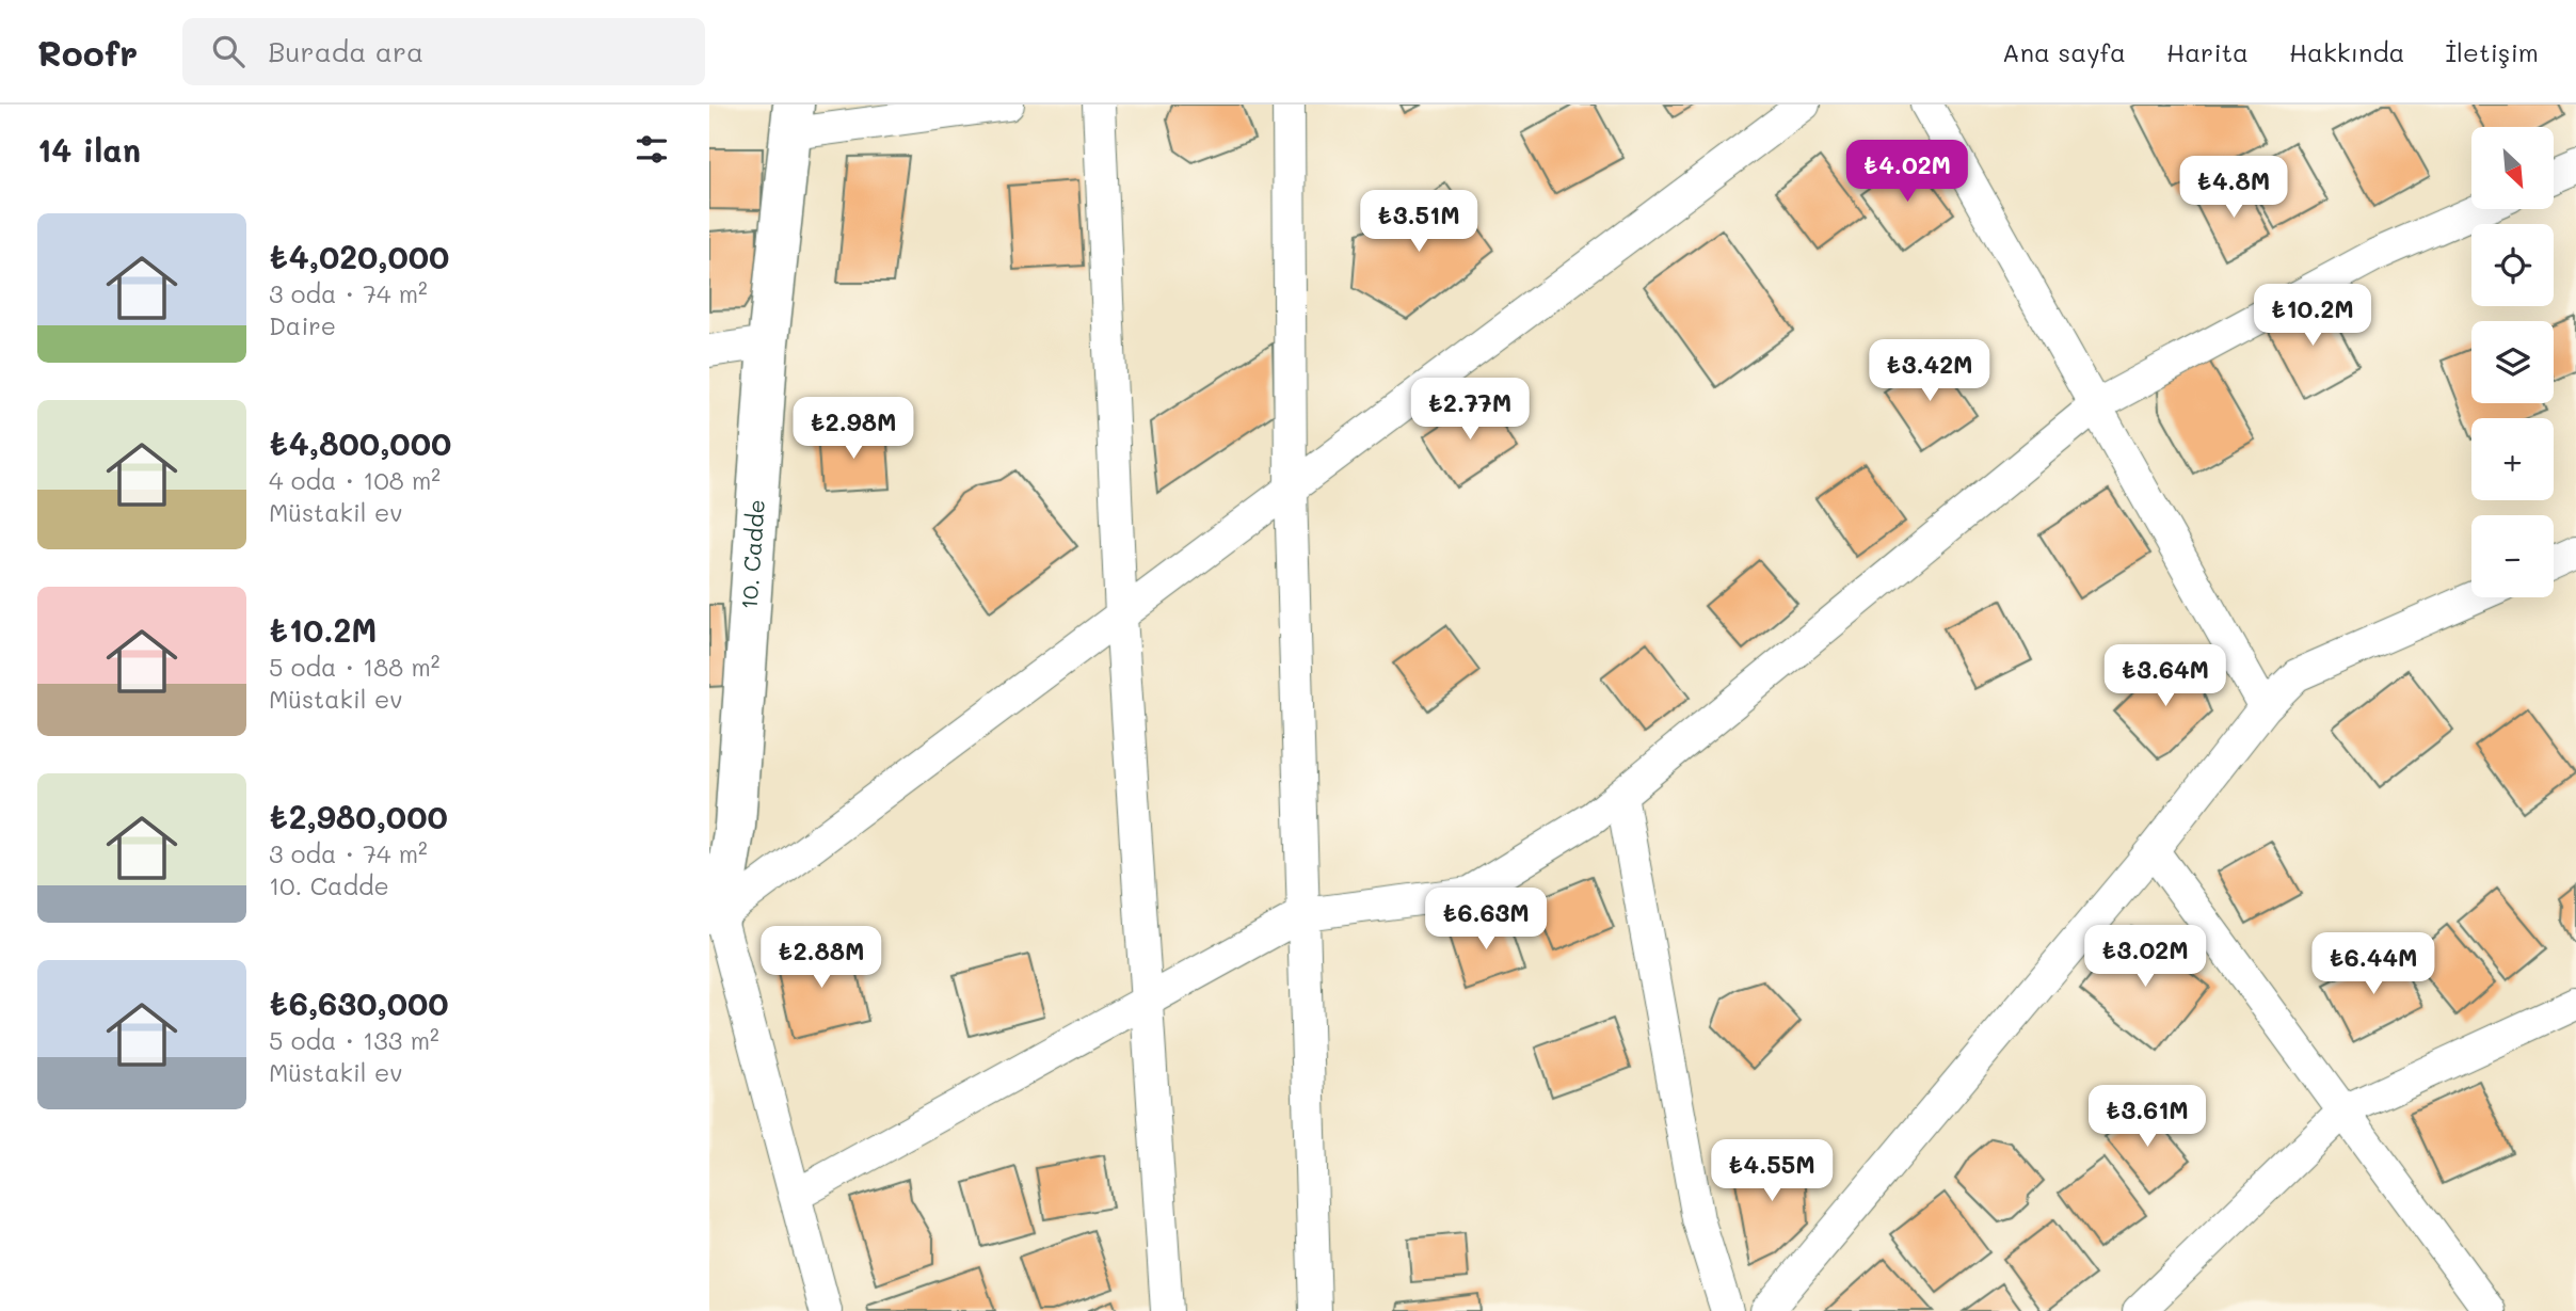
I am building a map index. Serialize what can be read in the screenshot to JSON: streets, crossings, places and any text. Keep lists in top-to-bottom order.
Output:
{
  "streets": {
    "street": ["10. Cadde"]
  },
  "north": "bottom right",
  "page": {
    "header": "Roofr",
    "search": "Burada ara",
    "nav": [
      "Ana sayfa",
      "Harita",
      "Hakkında",
      "İletişim"
    ],
    "heading": "14 ilan",
    "map_buttons": ["+", "−"],
    "price": [
      "₺4.02M",
      "₺4.8M",
      "₺3.51M",
      "₺10.2M",
      "₺3.42M",
      "₺2.77M",
      "₺2.98M",
      "₺3.64M",
      "₺6.63M",
      "₺3.02M",
      "₺2.88M",
      "₺6.44M",
      "₺3.61M",
      "₺4.55M"
    ],
    "list": [
      {
        "name": "₺4,020,000",
        "note": "3 oda · 74 m² · Daire"
      },
      {
        "name": "₺4,800,000",
        "note": "4 oda · 108 m² · Müstakil ev"
      },
      {
        "name": "₺10.2M",
        "note": "5 oda · 188 m² · Müstakil ev"
      },
      {
        "name": "₺2,980,000",
        "note": "3 oda · 74 m² · 10. Cadde"
      },
      {
        "name": "₺6,630,000",
        "note": "5 oda · 133 m² · Müstakil ev"
      }
    ]
  }
}
